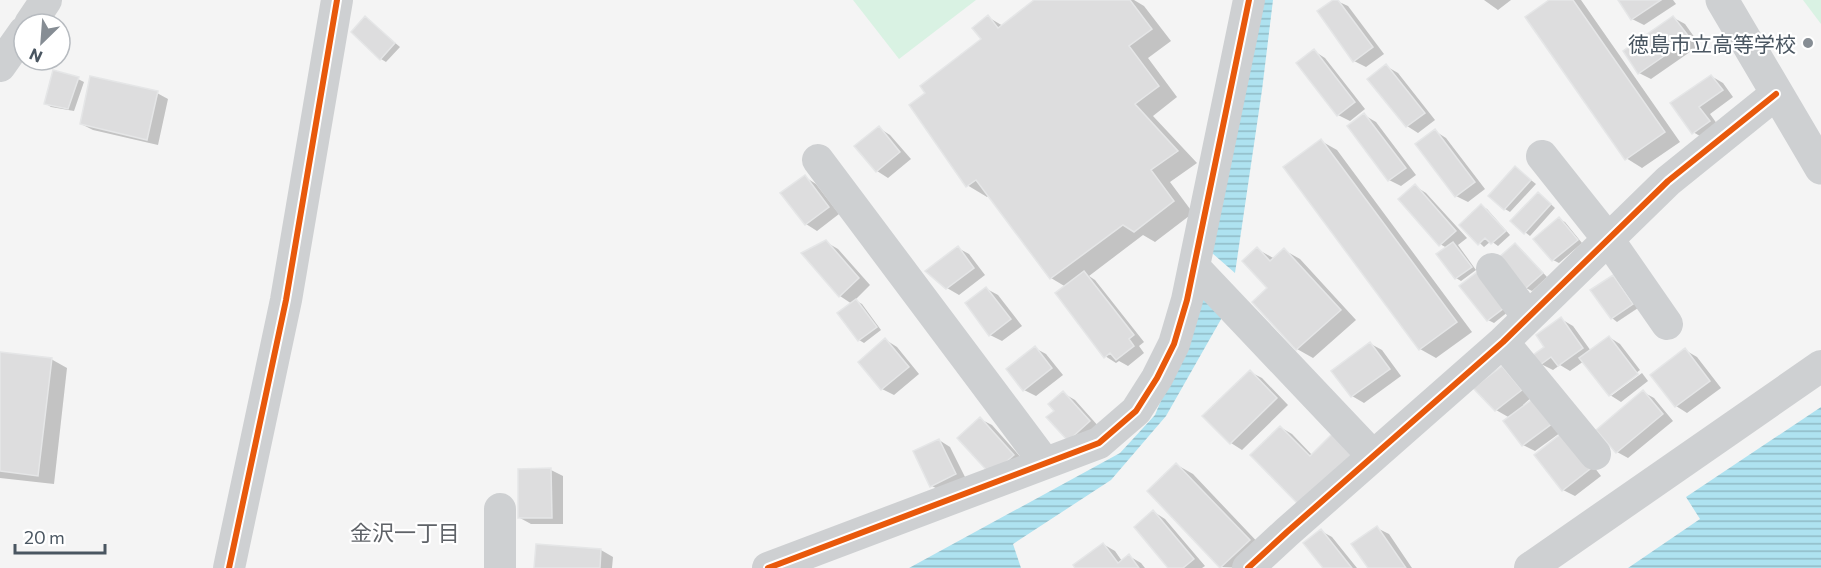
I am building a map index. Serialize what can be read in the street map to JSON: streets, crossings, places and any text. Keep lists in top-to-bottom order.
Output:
{
  "districts": ["金沢一丁目"],
  "places": ["徳島市立高等学校"],
  "scale_bar": "20 m",
  "north": "bottom left"
}
